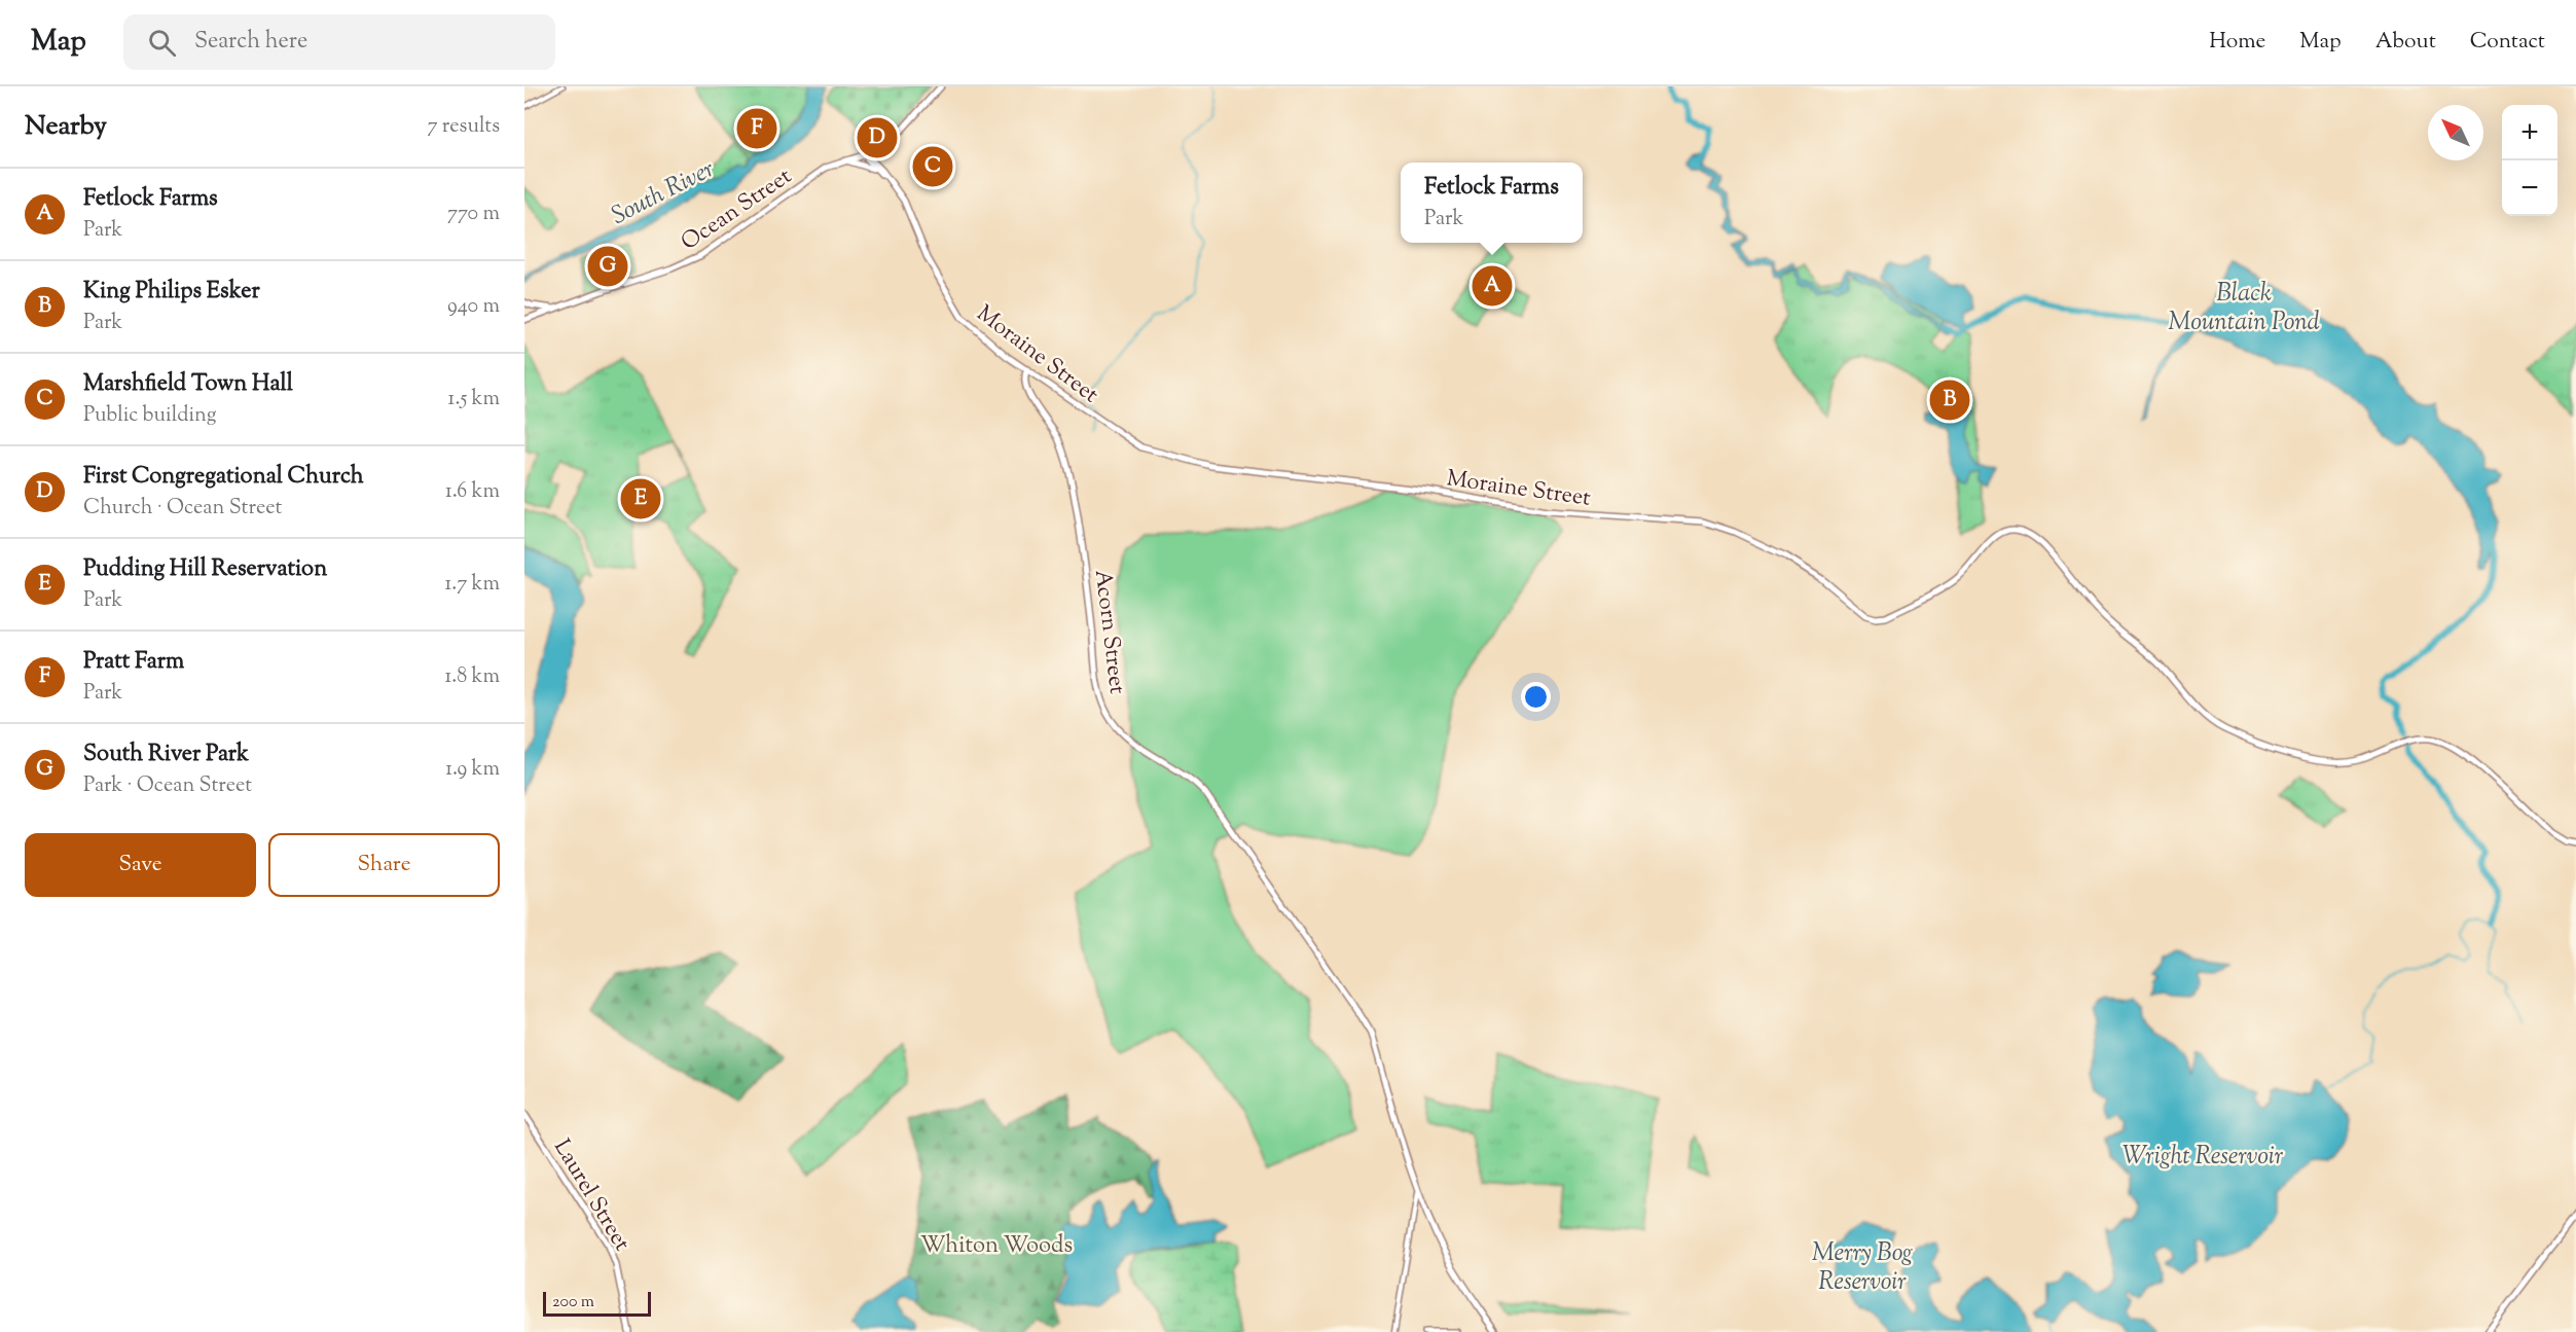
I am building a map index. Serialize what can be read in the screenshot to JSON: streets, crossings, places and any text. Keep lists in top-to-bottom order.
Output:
{
  "streets": {
    "main road": [
      "Ocean Street",
      "Moraine Street",
      "Acorn Street",
      "Laurel Street"
    ]
  },
  "crossings": [
    ["Ocean Street", "Moraine Street"],
    ["Moraine Street", "Acorn Street"]
  ],
  "water": [
    "South River",
    "Black Mountain Pond",
    "Wright Reservoir",
    "Merry Bog Reservoir"
  ],
  "parks": ["Whiton Woods"],
  "scale_bar": "200 m",
  "north": "top left",
  "page": {
    "header": "Map",
    "search": "Search here",
    "nav": [
      "Home",
      "Map",
      "About",
      "Contact"
    ],
    "heading": ["Nearby", "7 results"],
    "map_buttons": ["+", "−"],
    "pins": [
      "F",
      "D",
      "C",
      "G",
      "A",
      "B",
      "E"
    ],
    "popup": ["Fetlock Farms", "Park"],
    "list": [
      {
        "mark": "A",
        "name": "Fetlock Farms",
        "note": "Park",
        "value": "770 m"
      },
      {
        "mark": "B",
        "name": "King Philips Esker",
        "note": "Park",
        "value": "940 m"
      },
      {
        "mark": "C",
        "name": "Marshfield Town Hall",
        "note": "Public building",
        "value": "1.5 km"
      },
      {
        "mark": "D",
        "name": "First Congregational Church",
        "note": "Church · Ocean Street",
        "value": "1.6 km"
      },
      {
        "mark": "E",
        "name": "Pudding Hill Reservation",
        "note": "Park",
        "value": "1.7 km"
      },
      {
        "mark": "F",
        "name": "Pratt Farm",
        "note": "Park",
        "value": "1.8 km"
      },
      {
        "mark": "G",
        "name": "South River Park",
        "note": "Park · Ocean Street",
        "value": "1.9 km"
      }
    ],
    "buttons": ["Save", "Share"],
    "scale": "200 m"
  }
}
